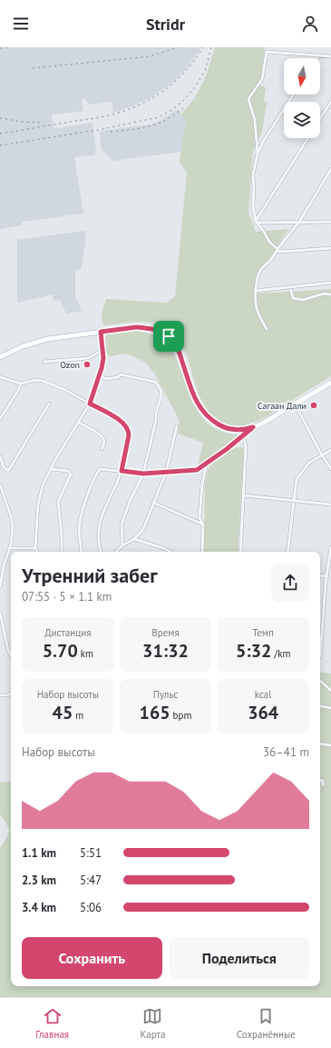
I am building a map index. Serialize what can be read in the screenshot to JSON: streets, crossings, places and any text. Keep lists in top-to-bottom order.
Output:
{
  "places": ["Ozon", "Сагаан Дали"],
  "north": "bottom",
  "page": {
    "header": "Stridr",
    "heading": ["Утренний забег", "07:55 · 5 × 1.1 km"],
    "stats": [
      ["Дистанция", "5.70 km"],
      ["Время", "31:32"],
      ["Темп", "5:32 /km"],
      ["Набор высоты", "45 m"],
      ["Пульс", "165 bpm"],
      ["kcal", "364"]
    ],
    "chart": ["Набор высоты", "36–41 m"],
    "list": [
      {
        "name": "1.1 km",
        "note": "5:51"
      },
      {
        "name": "2.3 km",
        "note": "5:47"
      },
      {
        "name": "3.4 km",
        "note": "5:06"
      }
    ],
    "buttons": ["Сохранить", "Поделиться"],
    "tabs": ["Главная", "Карта", "Сохранённые"]
  }
}
